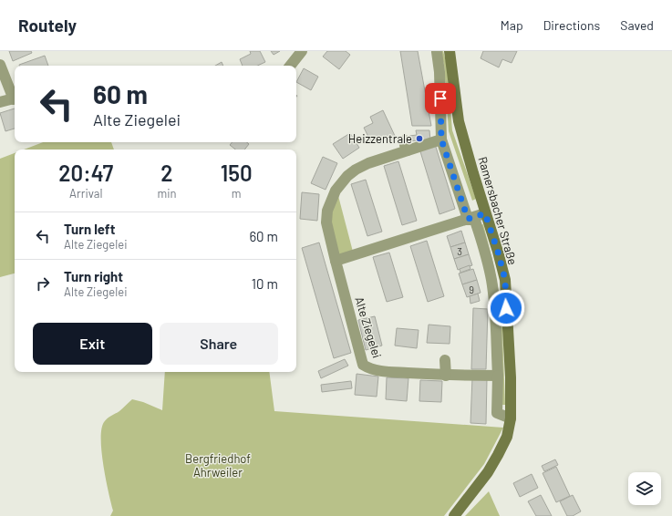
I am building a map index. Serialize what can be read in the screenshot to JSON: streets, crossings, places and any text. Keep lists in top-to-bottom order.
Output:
{
  "streets": {
    "main road": ["Ramersbacher Straße"],
    "street": ["Alte Ziegelei"]
  },
  "parks": ["Bergfriedhof Ahrweiler"],
  "places": ["Heizzentrale"],
  "house_numbers": ["3", "9"],
  "page": {
    "header": "Routely",
    "nav": ["Map", "Directions", "Saved"],
    "turn": ["60 m", "Alte Ziegelei"],
    "eta": [
      "20:47",
      "Arrival",
      "2",
      "min",
      "150",
      "m"
    ],
    "list": [
      {
        "name": "Turn left",
        "note": "Alte Ziegelei",
        "value": "60 m"
      },
      {
        "name": "Turn right",
        "note": "Alte Ziegelei",
        "value": "10 m"
      }
    ],
    "buttons": ["Exit", "Share"]
  }
}
